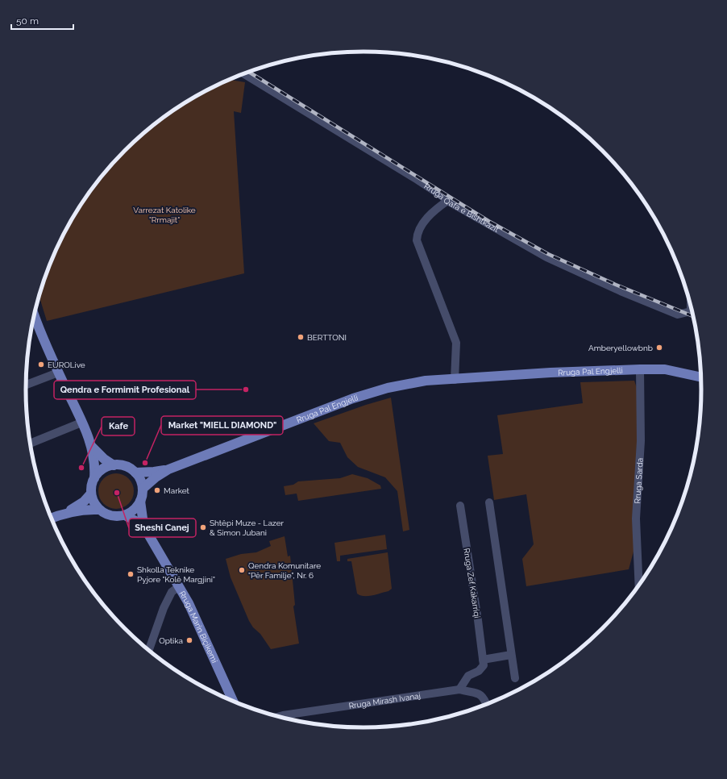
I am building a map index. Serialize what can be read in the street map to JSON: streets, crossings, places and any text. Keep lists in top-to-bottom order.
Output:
{
  "streets": {
    "main road": ["Rruga Pal Engjelli", "Rruga Marin Biçikemi"],
    "street": [
      "Rruga Qafa e Bishtkazit",
      "Rruga Sarda",
      "Rruga Zef Kakarriqi",
      "Rruga Mirash Ivanaj"
    ]
  },
  "crossings": [
    ["Rruga Pal Engjelli", "Rruga Sarda"],
    ["Rruga Pal Engjelli", "Rruga Marin Biçikemi"]
  ],
  "parks": ["Varrezat Katolike \"Rrmajit\""],
  "places": [
    "BERTTONI",
    "Amberyellowbnb",
    "EUROLive",
    "Qendra e Formimit Profesional",
    "Market \"MIELL DIAMOND\"",
    "Kafe",
    "Market",
    "Sheshi Canej",
    "Shtëpi Muze - Lazer & Simon Jubani",
    "Qendra Komunitare \"Për Familje\", Nr. 6",
    "Shkolla Teknike Pyjore \"Kolë Margjini\"",
    "Optika"
  ],
  "scale_bar": "50 m"
}
